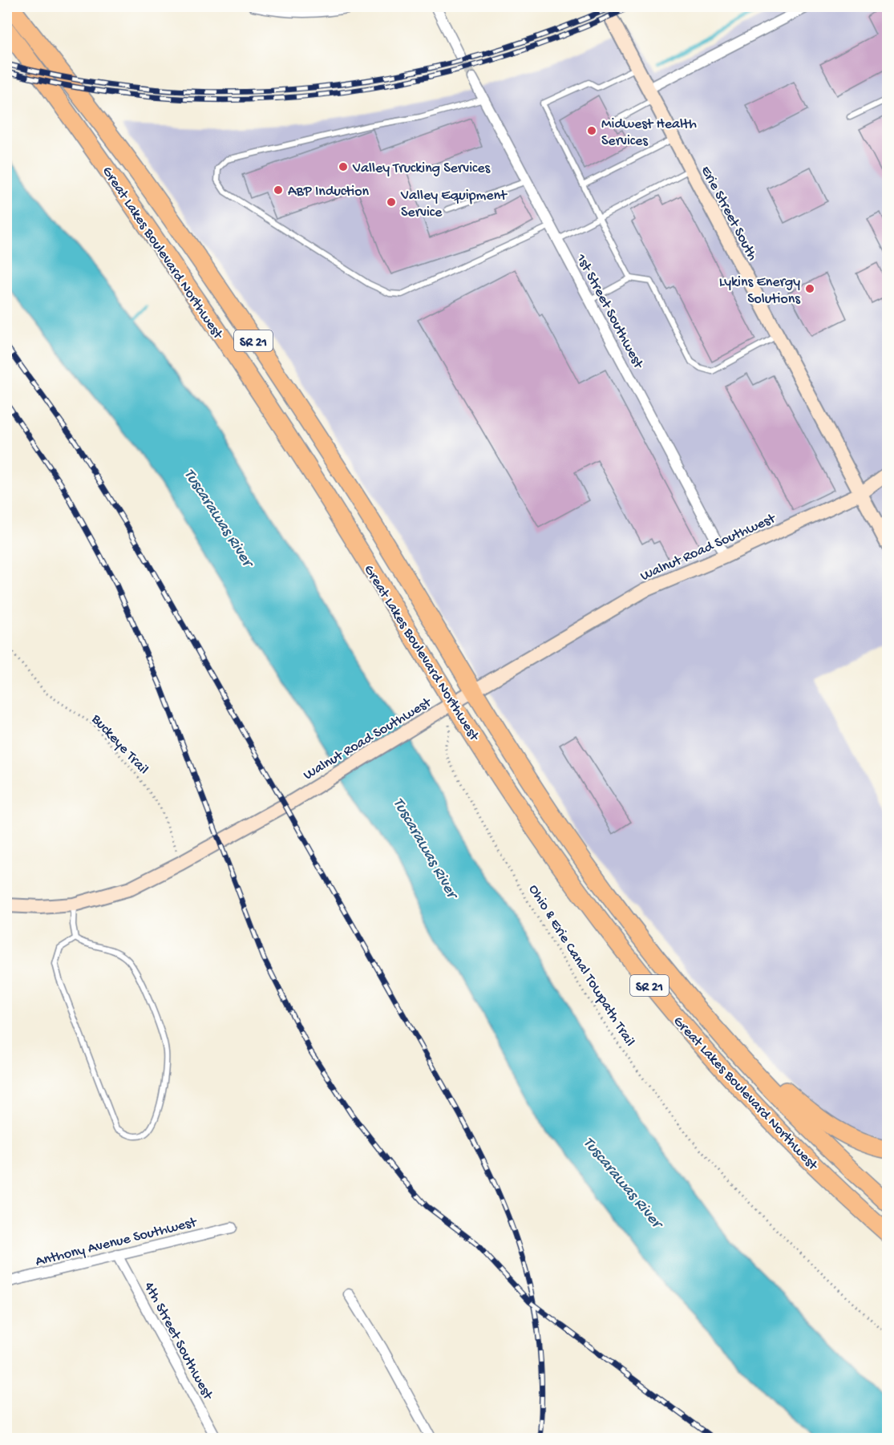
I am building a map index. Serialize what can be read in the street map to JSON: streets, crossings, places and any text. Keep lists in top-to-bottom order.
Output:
{
  "streets": {
    "highway": ["Great Lakes Boulevard Northwest", "SR 21"],
    "main road": ["Erie Street South", "Walnut Road Southwest"],
    "street": ["1st Street Southwest", "Anthony Avenue Southwest", "4th Street Southwest"],
    "path": ["Buckeye Trail", "Ohio & Erie Canal Towpath Trail"]
  },
  "crossings": [
    ["Erie Street South", "Walnut Road Southwest"],
    ["Great Lakes Boulevard Northwest", "Walnut Road Southwest"],
    ["1st Street Southwest", "Walnut Road Southwest"],
    ["Anthony Avenue Southwest", "4th Street Southwest"]
  ],
  "water": ["Tuscarawas River"],
  "places": [
    "Midwest Health Services",
    "Valley Trucking Services",
    "ABP Induction",
    "Valley Equipment Service",
    "Lykins Energy Solutions"
  ]
}
